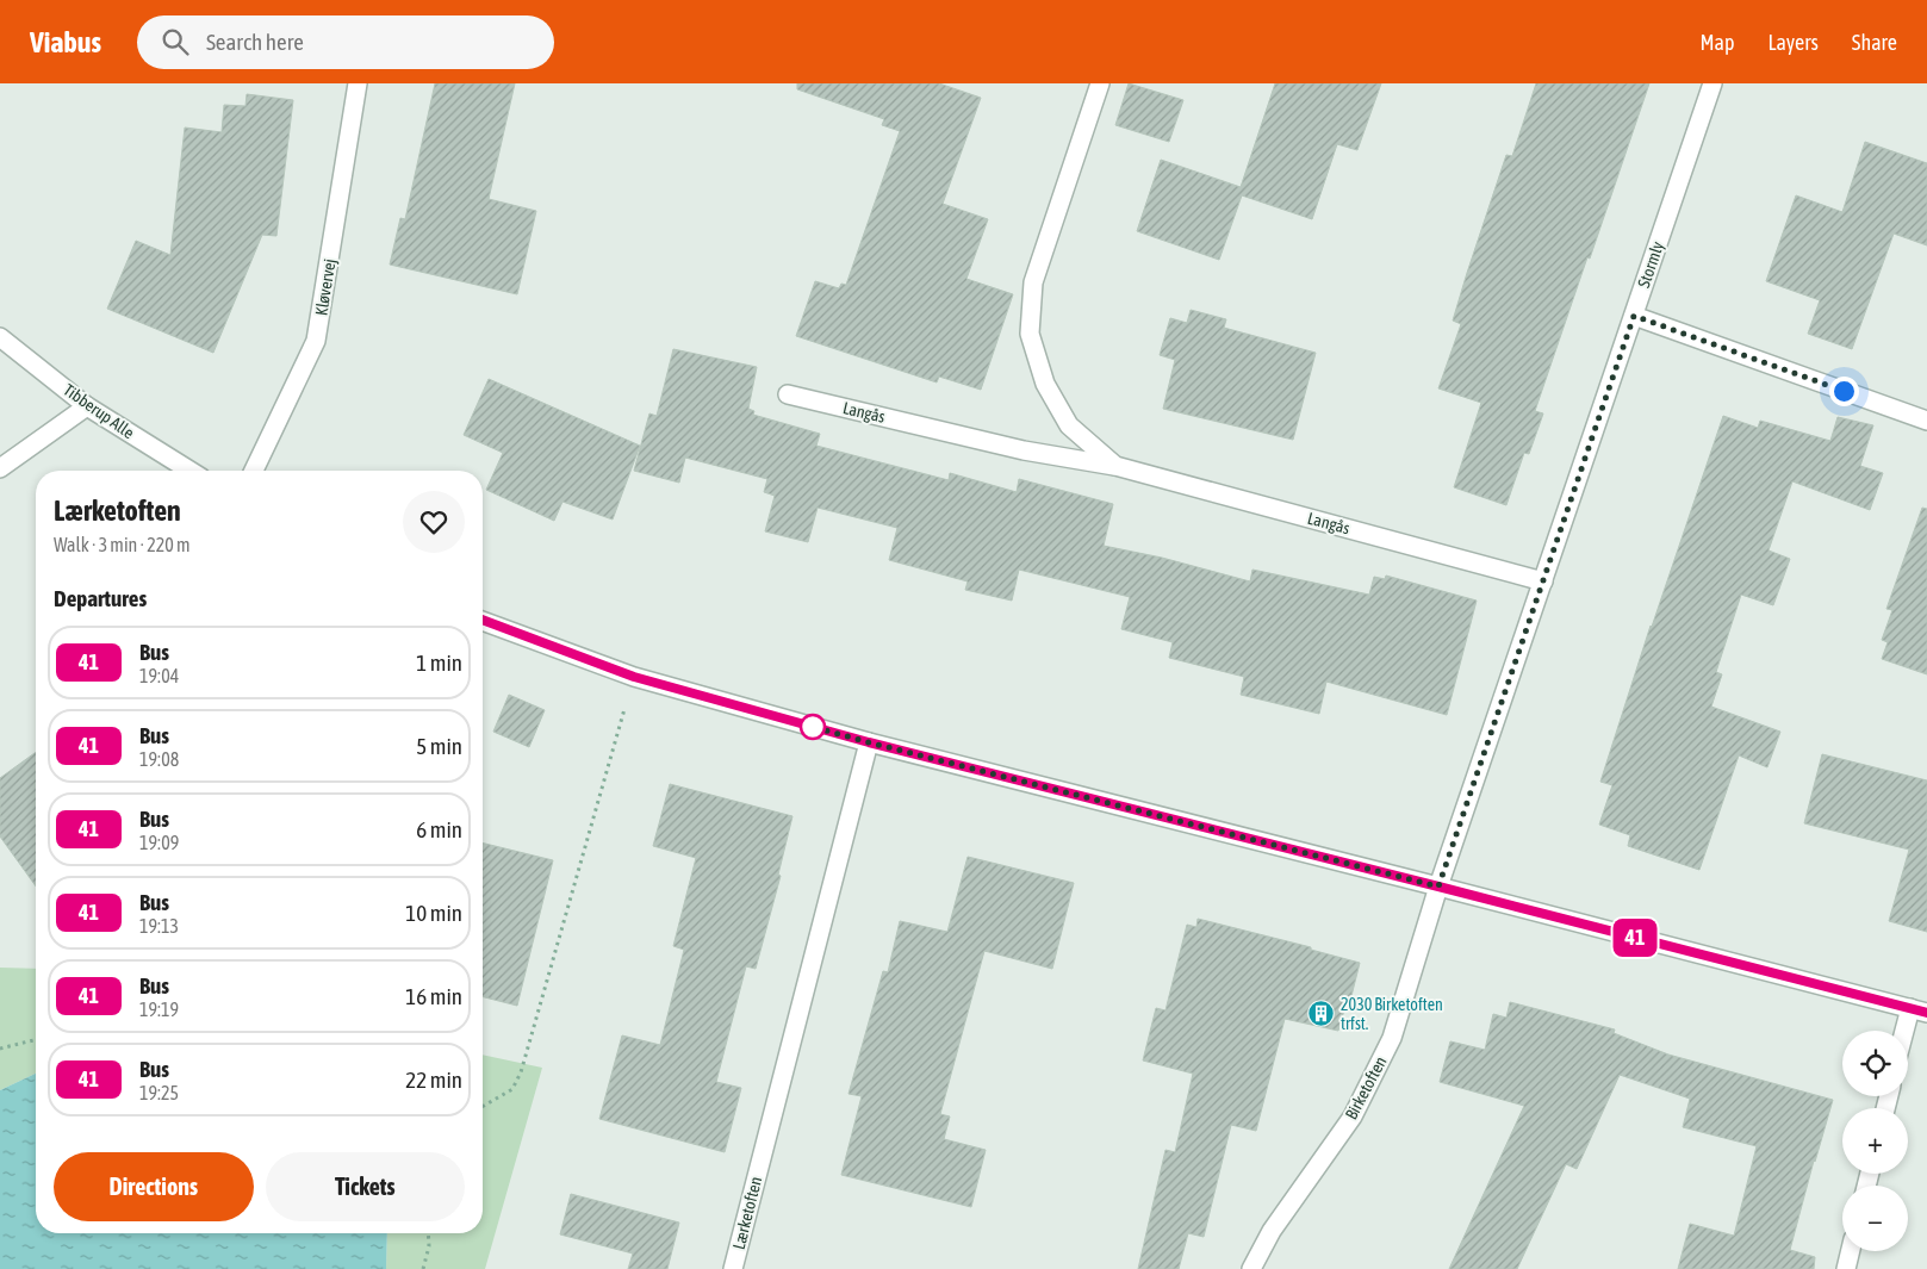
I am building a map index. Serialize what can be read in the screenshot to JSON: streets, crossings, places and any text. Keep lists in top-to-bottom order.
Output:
{
  "streets": {
    "street": [
      "Stormly",
      "Kløvervej",
      "Tibberup Alle",
      "Langås",
      "Birketoften",
      "Lærketoften"
    ]
  },
  "crossings": [
    ["Stormly", "Langås"],
    ["Stormly", "Birketoften"]
  ],
  "places": {
    "building": ["2030 Birketoften trfst."]
  },
  "lines": ["bus line 41"],
  "page": {
    "header": "Viabus",
    "search": "Search here",
    "nav": ["Map", "Layers", "Share"],
    "on_map": "41",
    "heading": [
      ["Lærketoften", "Walk · 3 min · 220 m"],
      "Departures"
    ],
    "list": [
      {
        "mark": "41",
        "name": "Bus",
        "note": "19:04",
        "value": "1 min"
      },
      {
        "mark": "41",
        "name": "Bus",
        "note": "19:08",
        "value": "5 min"
      },
      {
        "mark": "41",
        "name": "Bus",
        "note": "19:09",
        "value": "6 min"
      },
      {
        "mark": "41",
        "name": "Bus",
        "note": "19:13",
        "value": "10 min"
      },
      {
        "mark": "41",
        "name": "Bus",
        "note": "19:19",
        "value": "16 min"
      },
      {
        "mark": "41",
        "name": "Bus",
        "note": "19:25",
        "value": "22 min"
      }
    ],
    "map_buttons": ["+", "−"],
    "buttons": ["Directions", "Tickets"]
  }
}
